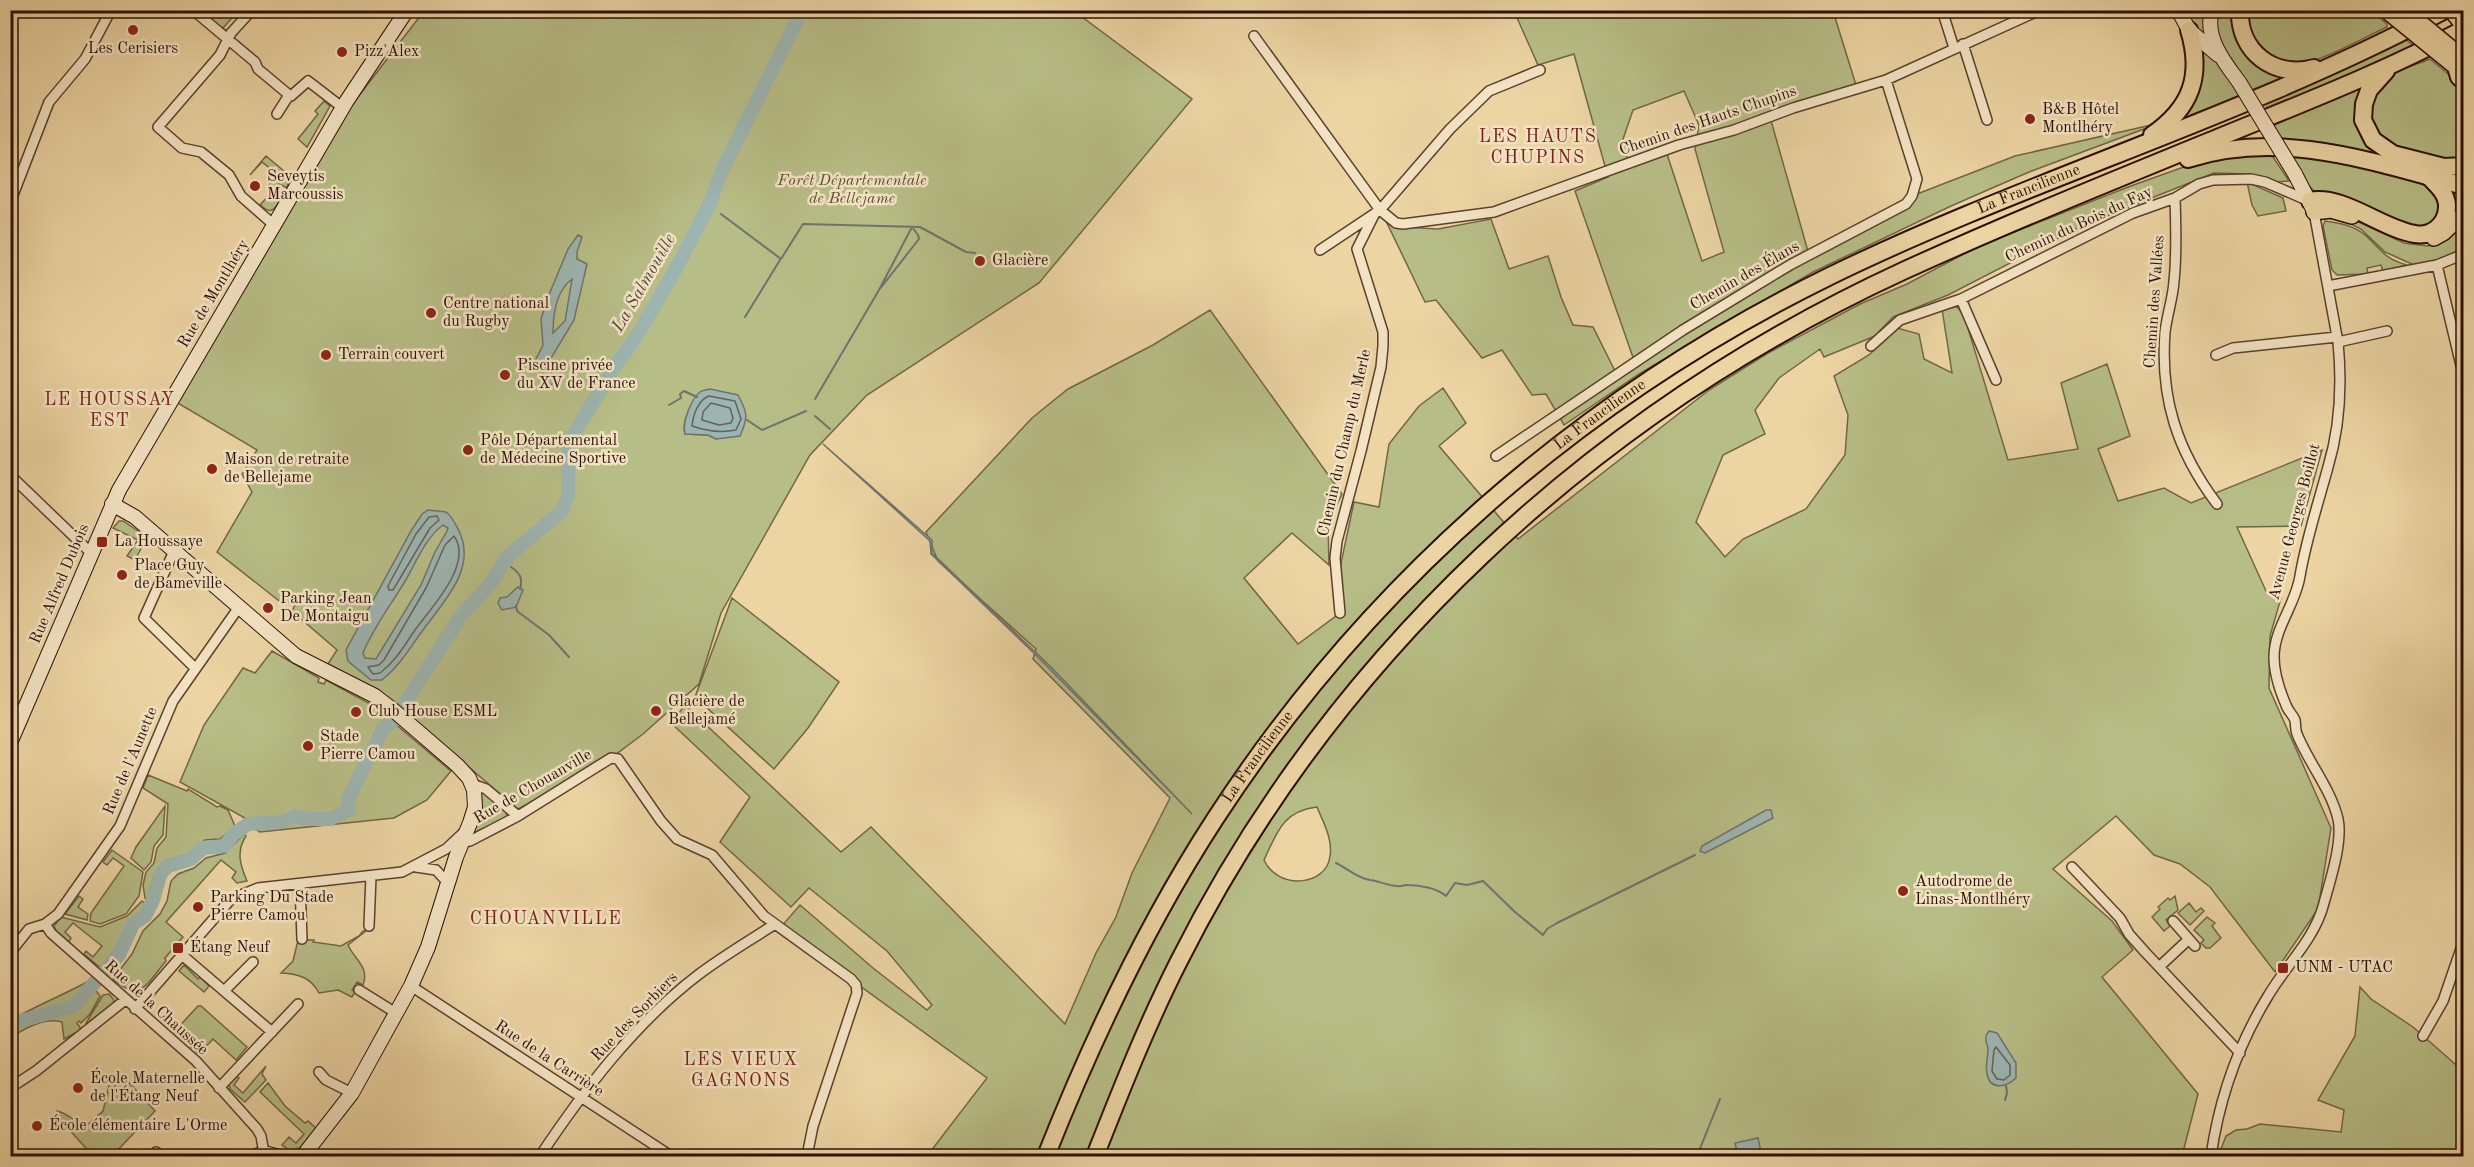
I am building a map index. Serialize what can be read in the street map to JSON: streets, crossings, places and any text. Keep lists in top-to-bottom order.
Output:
{
  "streets": {
    "highway": ["La Francilienne"],
    "street": [
      "Chemin des Hauts Chupins",
      "Chemin du Bois du Fay",
      "Chemin des Élans",
      "Rue de Montlhéry",
      "Chemin des Vallées",
      "Chemin du Champ du Merle",
      "Avenue Georges Boillot",
      "Rue Alfred Dubois",
      "Rue de l'Aunette",
      "Rue de Chouanville",
      "Rue de la Chaussée",
      "Rue des Sorbiers",
      "Rue de la Carrière"
    ]
  },
  "crossings": [
    ["Chemin des Hauts Chupins", "Chemin des Élans"],
    ["Chemin des Hauts Chupins", "Chemin du Champ du Merle"],
    ["Chemin du Bois du Fay", "Chemin des Vallées"],
    ["Chemin du Bois du Fay", "Avenue Georges Boillot"],
    ["Rue de Montlhéry", "Rue Alfred Dubois"],
    ["Rue de l'Aunette", "Rue de la Chaussée"],
    ["Rue de Chouanville", "Rue des Sorbiers"],
    ["Rue des Sorbiers", "Rue de la Carrière"]
  ],
  "districts": [
    "LES HAUTS CHUPINS",
    "LE HOUSSAY EST",
    "CHOUANVILLE",
    "LES VIEUX GAGNONS"
  ],
  "water": ["La Salmouille"],
  "parks": ["Forêt Départementale de Bellejame"],
  "places": {
    "other": [
      "Les Cerisiers",
      "Pizz'Alex",
      "B&B Hôtel Montlhéry",
      "Seveytis Marcoussis",
      "Glacière",
      "Centre national du Rugby",
      "Terrain couvert",
      "Piscine privée du XV de France",
      "Pôle Départemental de Médecine Sportive",
      "Maison de retraite de Bellejame",
      "Place Guy de Bameville",
      "Parking Jean De Montaigu",
      "Glacière de Bellejamé",
      "Club House ESML",
      "Stade Pierre Camou",
      "Autodrome de Linas-Montlhéry",
      "Parking Du Stade Pierre Camou",
      "École Maternelle de l'Étang Neuf",
      "École élémentaire L'Orme"
    ],
    "transit": ["La Houssaye", "Étang Neuf", "UNM - UTAC"]
  }
}
